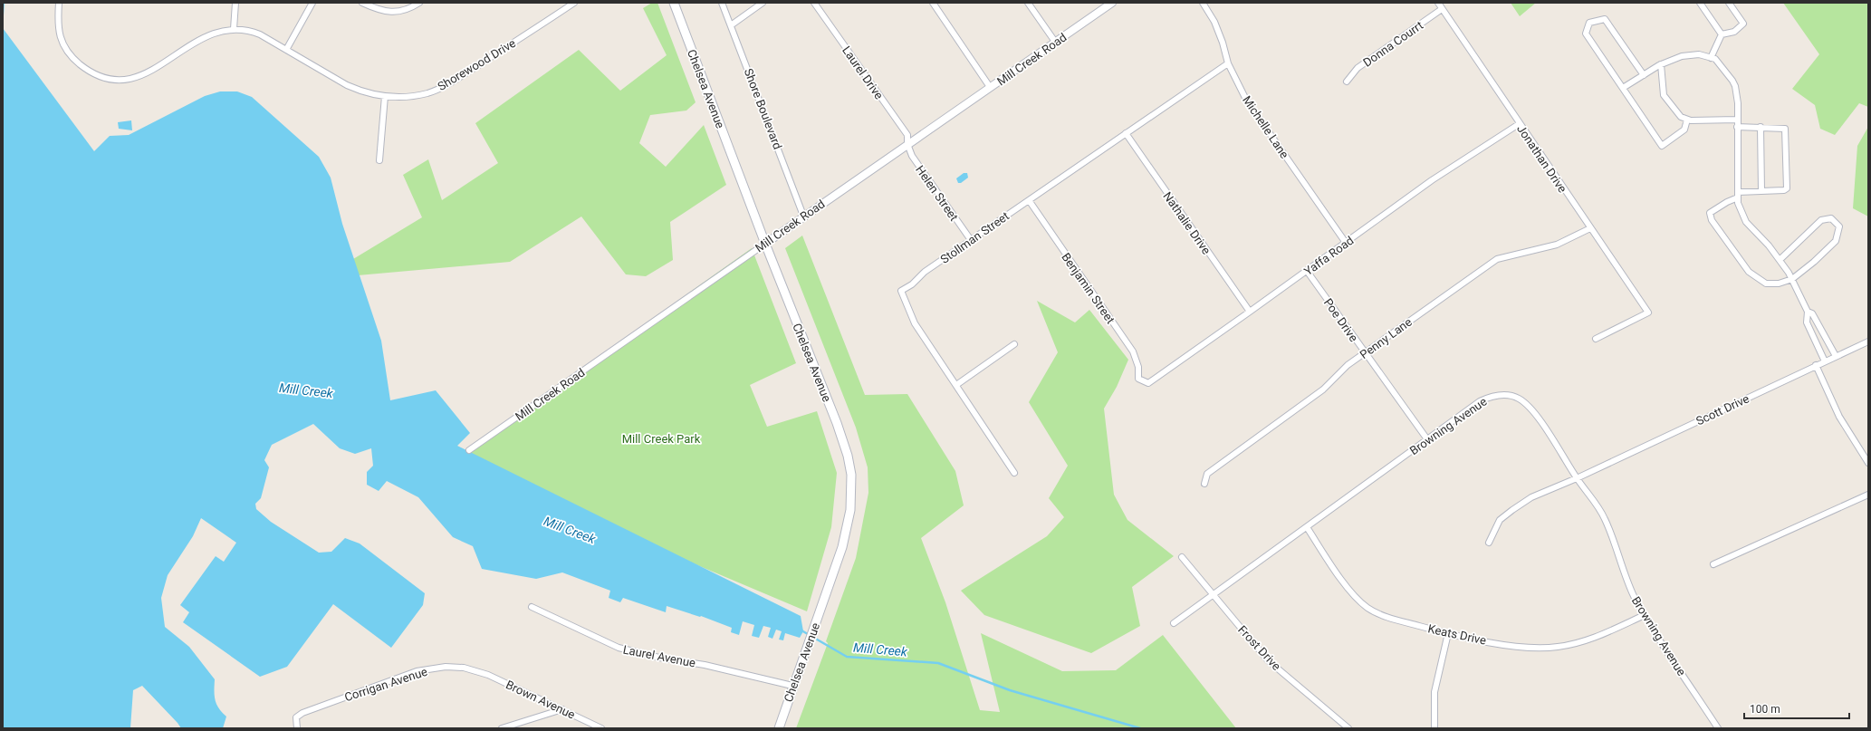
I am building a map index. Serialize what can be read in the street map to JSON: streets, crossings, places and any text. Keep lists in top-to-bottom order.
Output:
{
  "streets": {
    "main road": ["Chelsea Avenue"],
    "street": [
      "Donna Courrt",
      "Mill Creek Road",
      "Shorewood Drive",
      "Laurel Drive",
      "Shore Boulevard",
      "Michelle Lane",
      "Jonathan Drive",
      "Helen Street",
      "Nathalie Drive",
      "Stollman Street",
      "Yaffa Road",
      "Benjamin Street",
      "Poe Drive",
      "Penny Lane",
      "Scott Drive",
      "Browning Avenue",
      "Keats Drive",
      "Frost Drive",
      "Laurel Avenue",
      "Corrigan Avenue",
      "Brown Avenue"
    ]
  },
  "crossings": [
    ["Donna Courrt", "Jonathan Drive"],
    ["Mill Creek Road", "Laurel Drive"],
    ["Mill Creek Road", "Chelsea Avenue"],
    ["Mill Creek Road", "Shore Boulevard"],
    ["Mill Creek Road", "Helen Street"],
    ["Laurel Drive", "Helen Street"],
    ["Chelsea Avenue", "Laurel Avenue"],
    ["Michelle Lane", "Stollman Street"],
    ["Michelle Lane", "Yaffa Road"],
    ["Jonathan Drive", "Yaffa Road"],
    ["Jonathan Drive", "Penny Lane"],
    ["Helen Street", "Stollman Street"],
    ["Nathalie Drive", "Stollman Street"],
    ["Nathalie Drive", "Yaffa Road"],
    ["Stollman Street", "Benjamin Street"],
    ["Yaffa Road", "Benjamin Street"],
    ["Yaffa Road", "Poe Drive"],
    ["Poe Drive", "Penny Lane"],
    ["Poe Drive", "Browning Avenue"],
    ["Scott Drive", "Browning Avenue"],
    ["Browning Avenue", "Keats Drive"],
    ["Browning Avenue", "Frost Drive"],
    ["Corrigan Avenue", "Brown Avenue"]
  ],
  "water": ["Mill Creek"],
  "parks": ["Mill Creek Park"],
  "scale_bar": "100 m"
}
